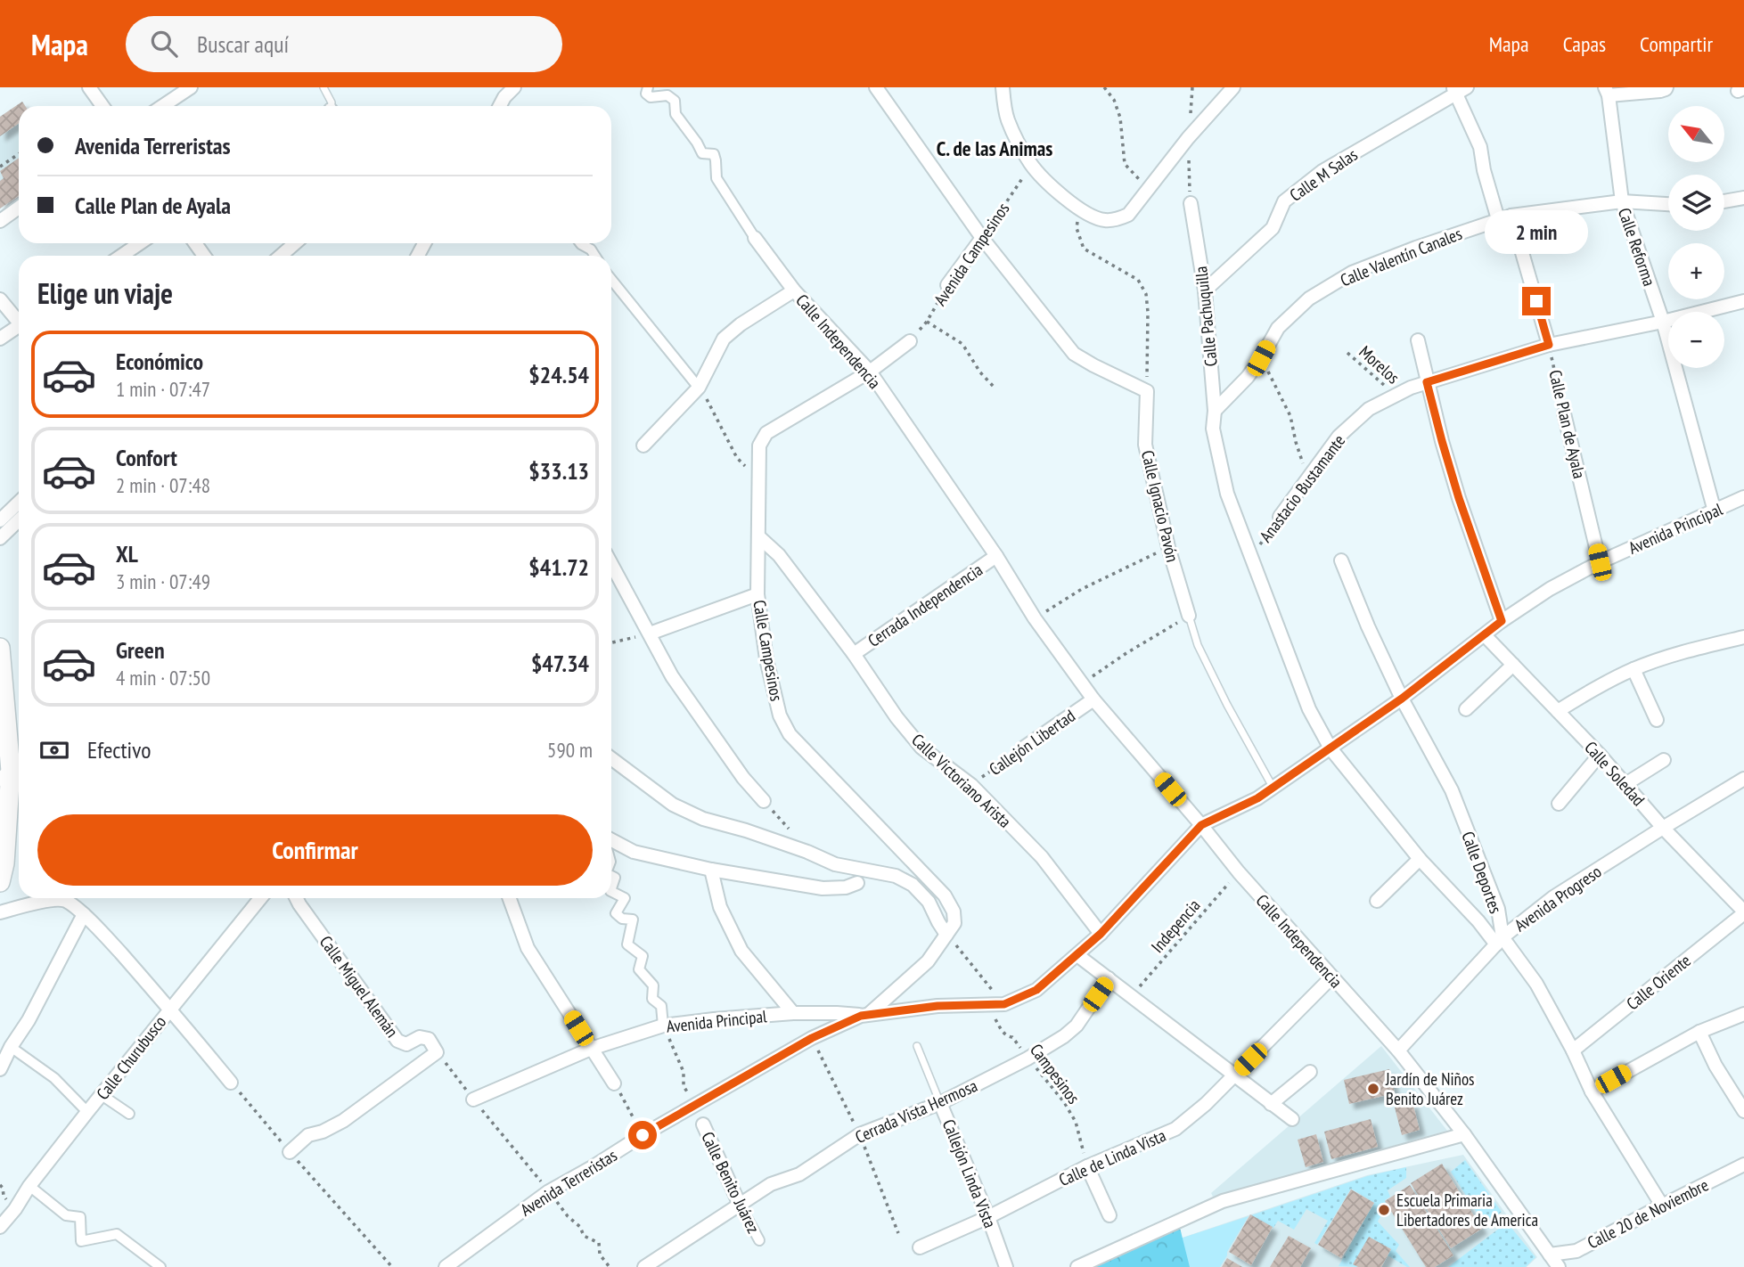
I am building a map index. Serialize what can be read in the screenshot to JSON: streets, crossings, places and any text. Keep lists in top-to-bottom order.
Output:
{
  "streets": {
    "street": [
      "Calle M Salas",
      "Calle Reforma",
      "Avenida Campesinos",
      "Calle Valentín Canales",
      "Calle Pachuquilla",
      "Calle Independencia",
      "Calle Plan de Ayala",
      "Anastacio Bustamante",
      "Calle Ignacio Pavón",
      "Avenida Principal",
      "Cerrada Independencia",
      "Calle Campesinos",
      "Callejón Libertad",
      "Calle Soledad",
      "Calle Victoriano Arista",
      "Calle Deportes",
      "Avenida Progreso",
      "Calle Oriente",
      "Calle Miguel Alemán",
      "Calle Churubusco",
      "Cerrada Vista Hermosa",
      "Calle de Linda Vista",
      "Callejón Linda Vista",
      "Avenida Terreristas",
      "Calle Benito Juárez",
      "Calle 20 de Noviembre"
    ],
    "path": ["Morelos", "Indepencia", "Campesinos"]
  },
  "crossings": [
    ["Calle M Salas", "Calle Pachuquilla"],
    ["Calle Reforma", "Calle Valentín Canales"],
    ["Calle Reforma", "Anastacio Bustamante"],
    ["Calle Reforma", "Avenida Principal"],
    ["Avenida Campesinos", "Calle Campesinos"],
    ["Calle Valentín Canales", "Calle Pachuquilla"],
    ["Calle Pachuquilla", "Anastacio Bustamante"],
    ["Calle Independencia", "Avenida Principal"],
    ["Calle Independencia", "Cerrada Independencia"],
    ["Calle Independencia", "Calle Campesinos"],
    ["Calle Independencia", "Callejón Libertad"],
    ["Calle Independencia", "Avenida Progreso"],
    ["Calle Independencia", "Indepencia"],
    ["Calle Independencia", "Calle de Linda Vista"],
    ["Calle Independencia", "Avenida Terreristas"],
    ["Calle Independencia", "Calle 20 de Noviembre"],
    ["Morelos", "Anastacio Bustamante"],
    ["Calle Plan de Ayala", "Anastacio Bustamante"],
    ["Calle Plan de Ayala", "Avenida Principal"],
    ["Calle Ignacio Pavón", "Avenida Principal"],
    ["Avenida Principal", "Calle Campesinos"],
    ["Avenida Principal", "Calle Soledad"],
    ["Avenida Principal", "Calle Deportes"],
    ["Avenida Principal", "Avenida Terreristas"],
    ["Cerrada Independencia", "Calle Victoriano Arista"],
    ["Calle Campesinos", "Calle Victoriano Arista"],
    ["Calle Campesinos", "Avenida Terreristas"],
    ["Callejón Libertad", "Calle Victoriano Arista"],
    ["Calle Soledad", "Avenida Progreso"],
    ["Calle Soledad", "Calle Oriente"],
    ["Calle Victoriano Arista", "Avenida Terreristas"],
    ["Calle Deportes", "Avenida Progreso"],
    ["Calle Deportes", "Calle Oriente"],
    ["Calle Deportes", "Calle 20 de Noviembre"],
    ["Campesinos", "Cerrada Vista Hermosa"],
    ["Campesinos", "Calle de Linda Vista"],
    ["Campesinos", "Avenida Terreristas"],
    ["Cerrada Vista Hermosa", "Callejón Linda Vista"],
    ["Cerrada Vista Hermosa", "Calle Benito Juárez"],
    ["Calle de Linda Vista", "Callejón Linda Vista"]
  ],
  "districts": ["C. de las Animas"],
  "places": ["Jardín de Niños Benito Juárez", "Escuela Primaria Libertadores de America"],
  "north": "top left",
  "page": {
    "header": "Mapa",
    "search": "Buscar aquí",
    "nav": ["Mapa", "Capas", "Compartir"],
    "map_buttons": ["+", "−"],
    "banner": ["Avenida Terreristas", "Calle Plan de Ayala"],
    "bubble": "2 min",
    "heading": "Elige un viaje",
    "list": [
      {
        "name": "Económico",
        "note": "1 min · 07:47",
        "value": "$24.54"
      },
      {
        "name": "Confort",
        "note": "2 min · 07:48",
        "value": "$33.13"
      },
      {
        "name": "XL",
        "note": "3 min · 07:49",
        "value": "$41.72"
      },
      {
        "name": "Green",
        "note": "4 min · 07:50",
        "value": "$47.34"
      }
    ],
    "pay": ["Efectivo", "590 m"],
    "buttons": "Confirmar"
  }
}
